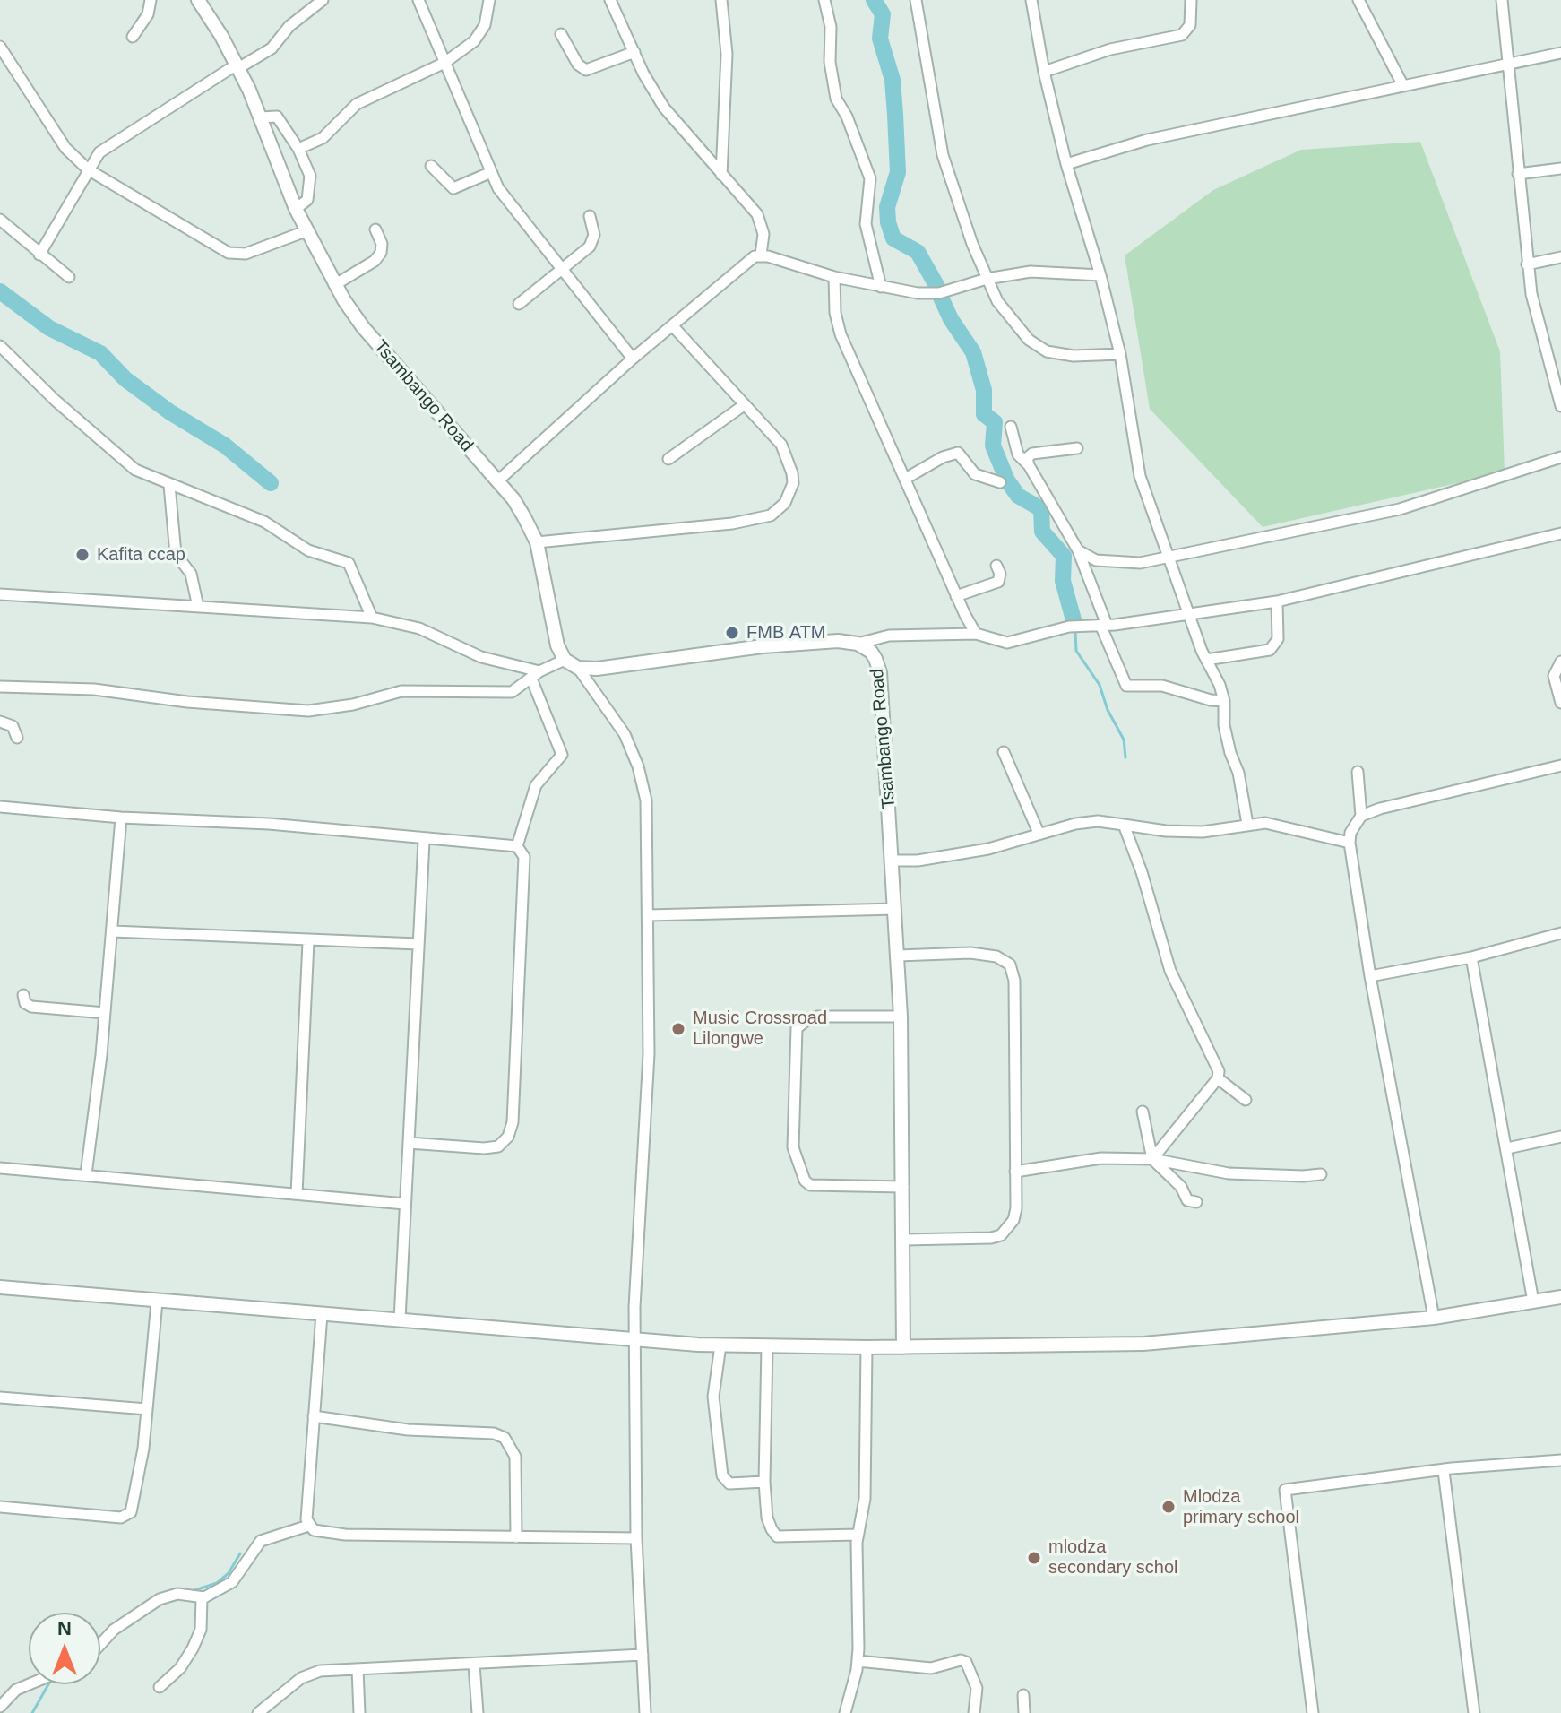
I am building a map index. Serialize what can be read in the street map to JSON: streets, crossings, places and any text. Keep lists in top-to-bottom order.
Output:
{
  "streets": {
    "street": ["Tsambango Road"]
  },
  "places": [
    "Kafita ccap",
    "FMB ATM",
    "Music Crossroad Lilongwe",
    "Mlodza primary school",
    "mlodza secondary schol"
  ],
  "north": "top"
}
